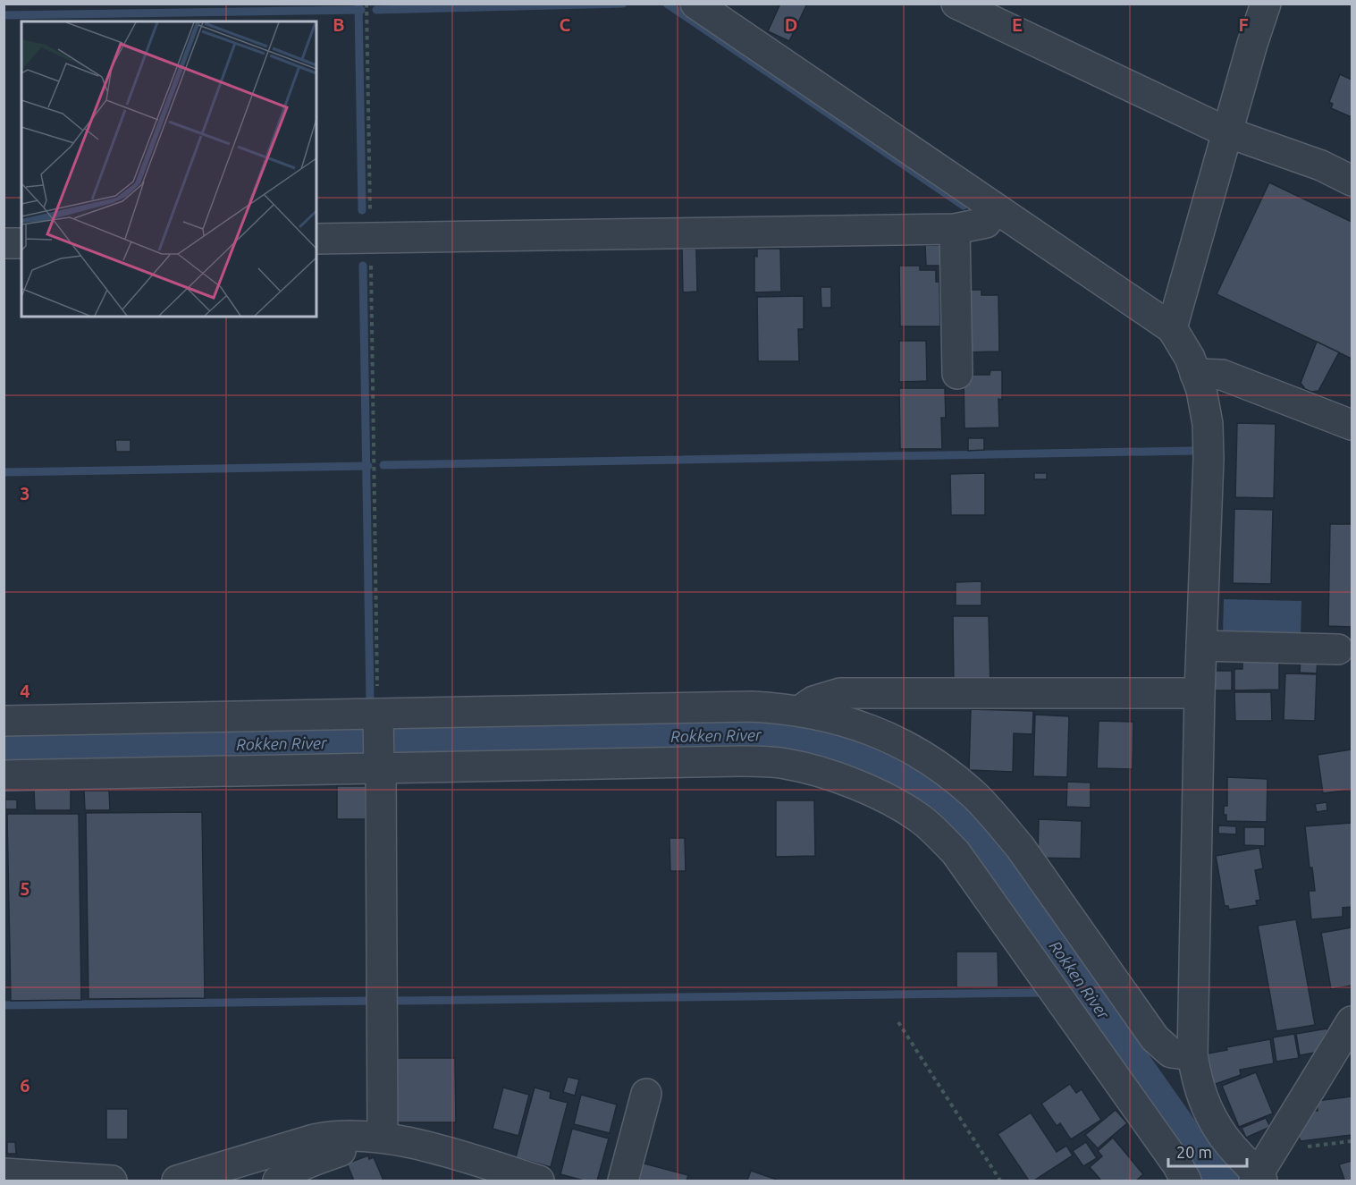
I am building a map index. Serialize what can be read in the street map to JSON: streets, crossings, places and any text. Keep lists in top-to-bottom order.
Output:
{
  "water": ["Rokken River"],
  "scale_bar": "20 m",
  "grid": {
    "columns": [
      "B",
      "C",
      "D",
      "E",
      "F"
    ],
    "rows": [
      "3",
      "4",
      "5",
      "6"
    ]
  }
}
